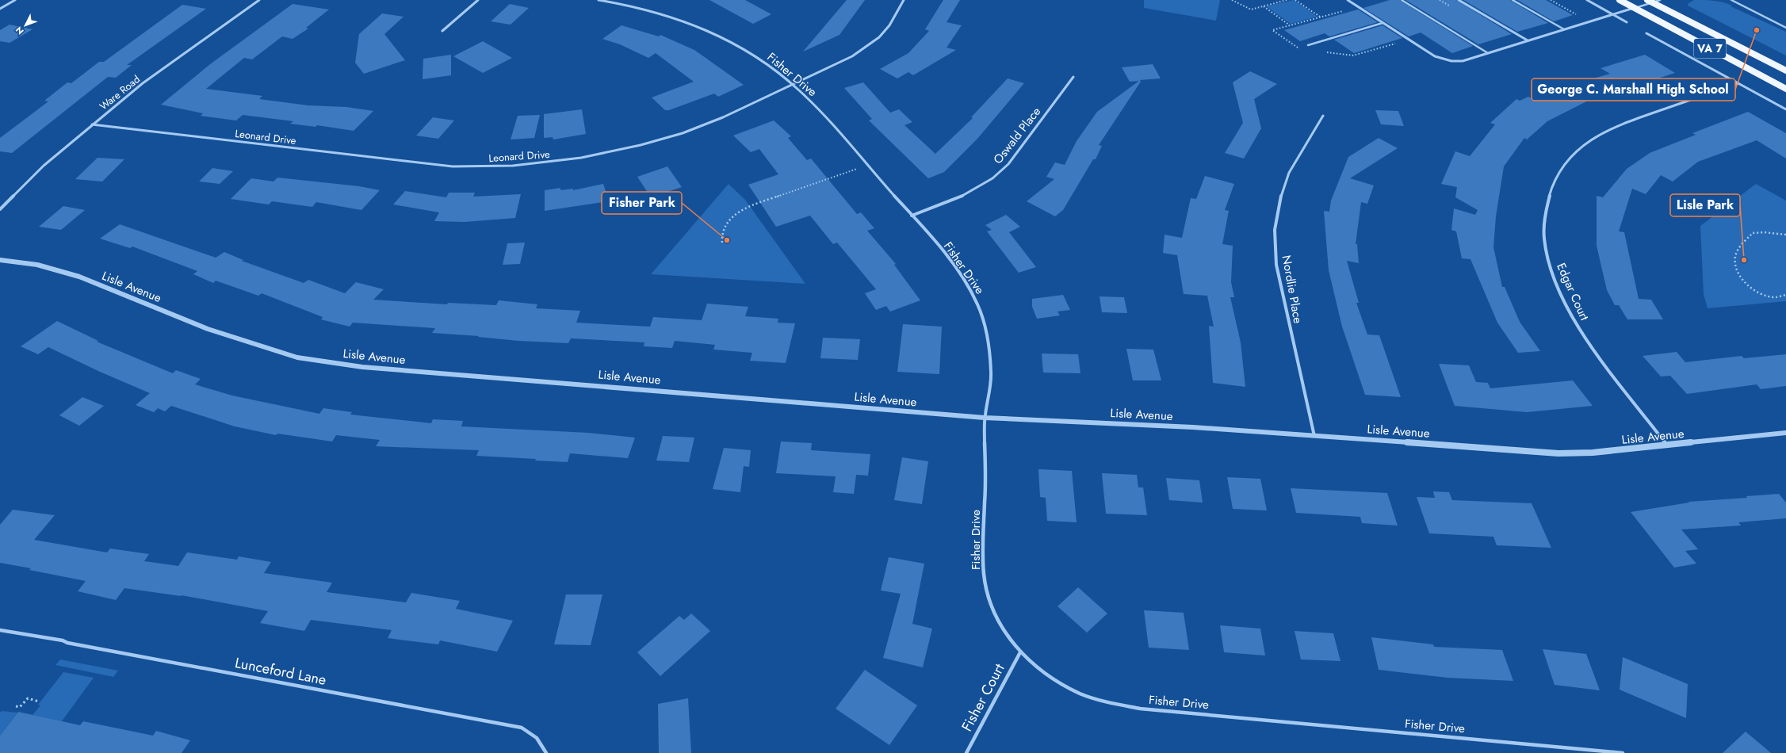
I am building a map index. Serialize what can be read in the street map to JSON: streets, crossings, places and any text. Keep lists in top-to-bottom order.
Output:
{
  "streets": {
    "main road": ["VA 7"],
    "street": [
      "Fisher Drive",
      "Ware Road",
      "Oswald Place",
      "Leonard Drive",
      "Lisle Avenue",
      "Nordlie Place",
      "Edgar Court",
      "Lunceford Lane",
      "Fisher Court"
    ]
  },
  "crossings": [
    ["Fisher Drive", "Oswald Place"],
    ["Fisher Drive", "Leonard Drive"],
    ["Fisher Drive", "Lisle Avenue"],
    ["Fisher Drive", "Fisher Court"],
    ["Ware Road", "Leonard Drive"],
    ["Lisle Avenue", "Nordlie Place"],
    ["Lisle Avenue", "Edgar Court"]
  ],
  "places": ["George C. Marshall High School", "Fisher Park", "Lisle Park"],
  "north": "bottom left"
}
